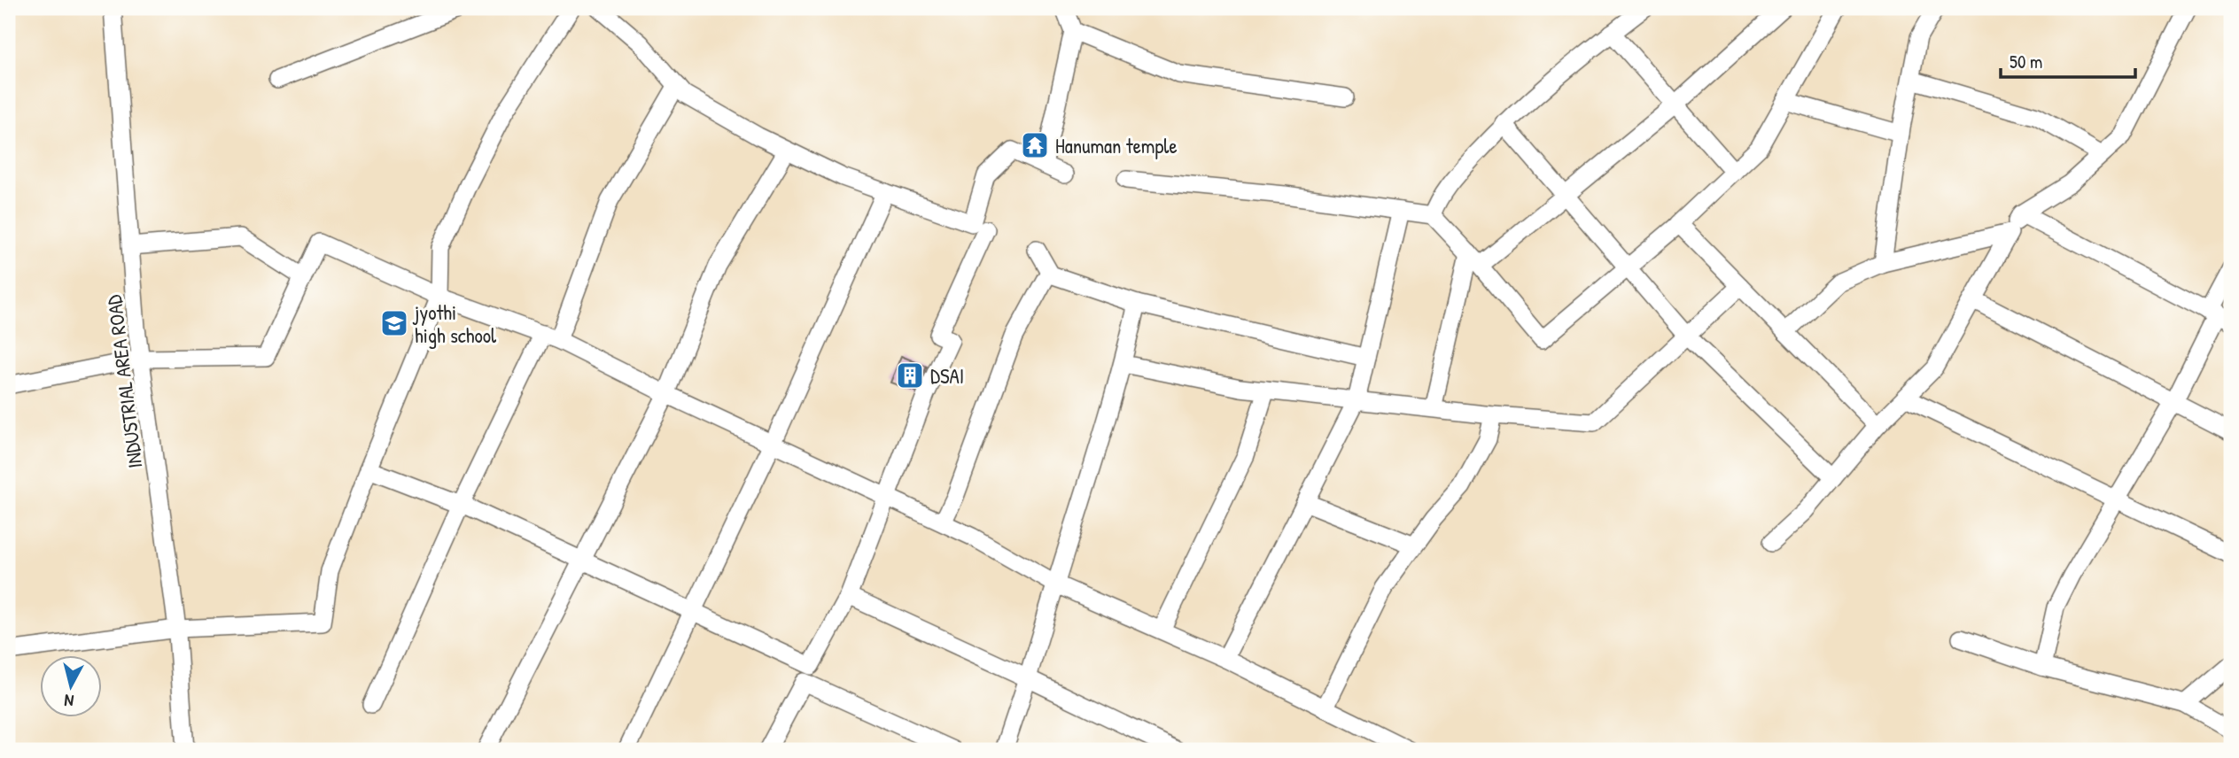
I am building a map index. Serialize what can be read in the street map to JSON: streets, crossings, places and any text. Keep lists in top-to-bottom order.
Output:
{
  "streets": {
    "street": ["INDUSTRIAL AREA ROAD"]
  },
  "places": {
    "temple": ["Hanuman temple"],
    "school or university": ["jyothi high school"],
    "building": ["DSAI"]
  },
  "scale_bar": "50 m",
  "north": "bottom"
}
